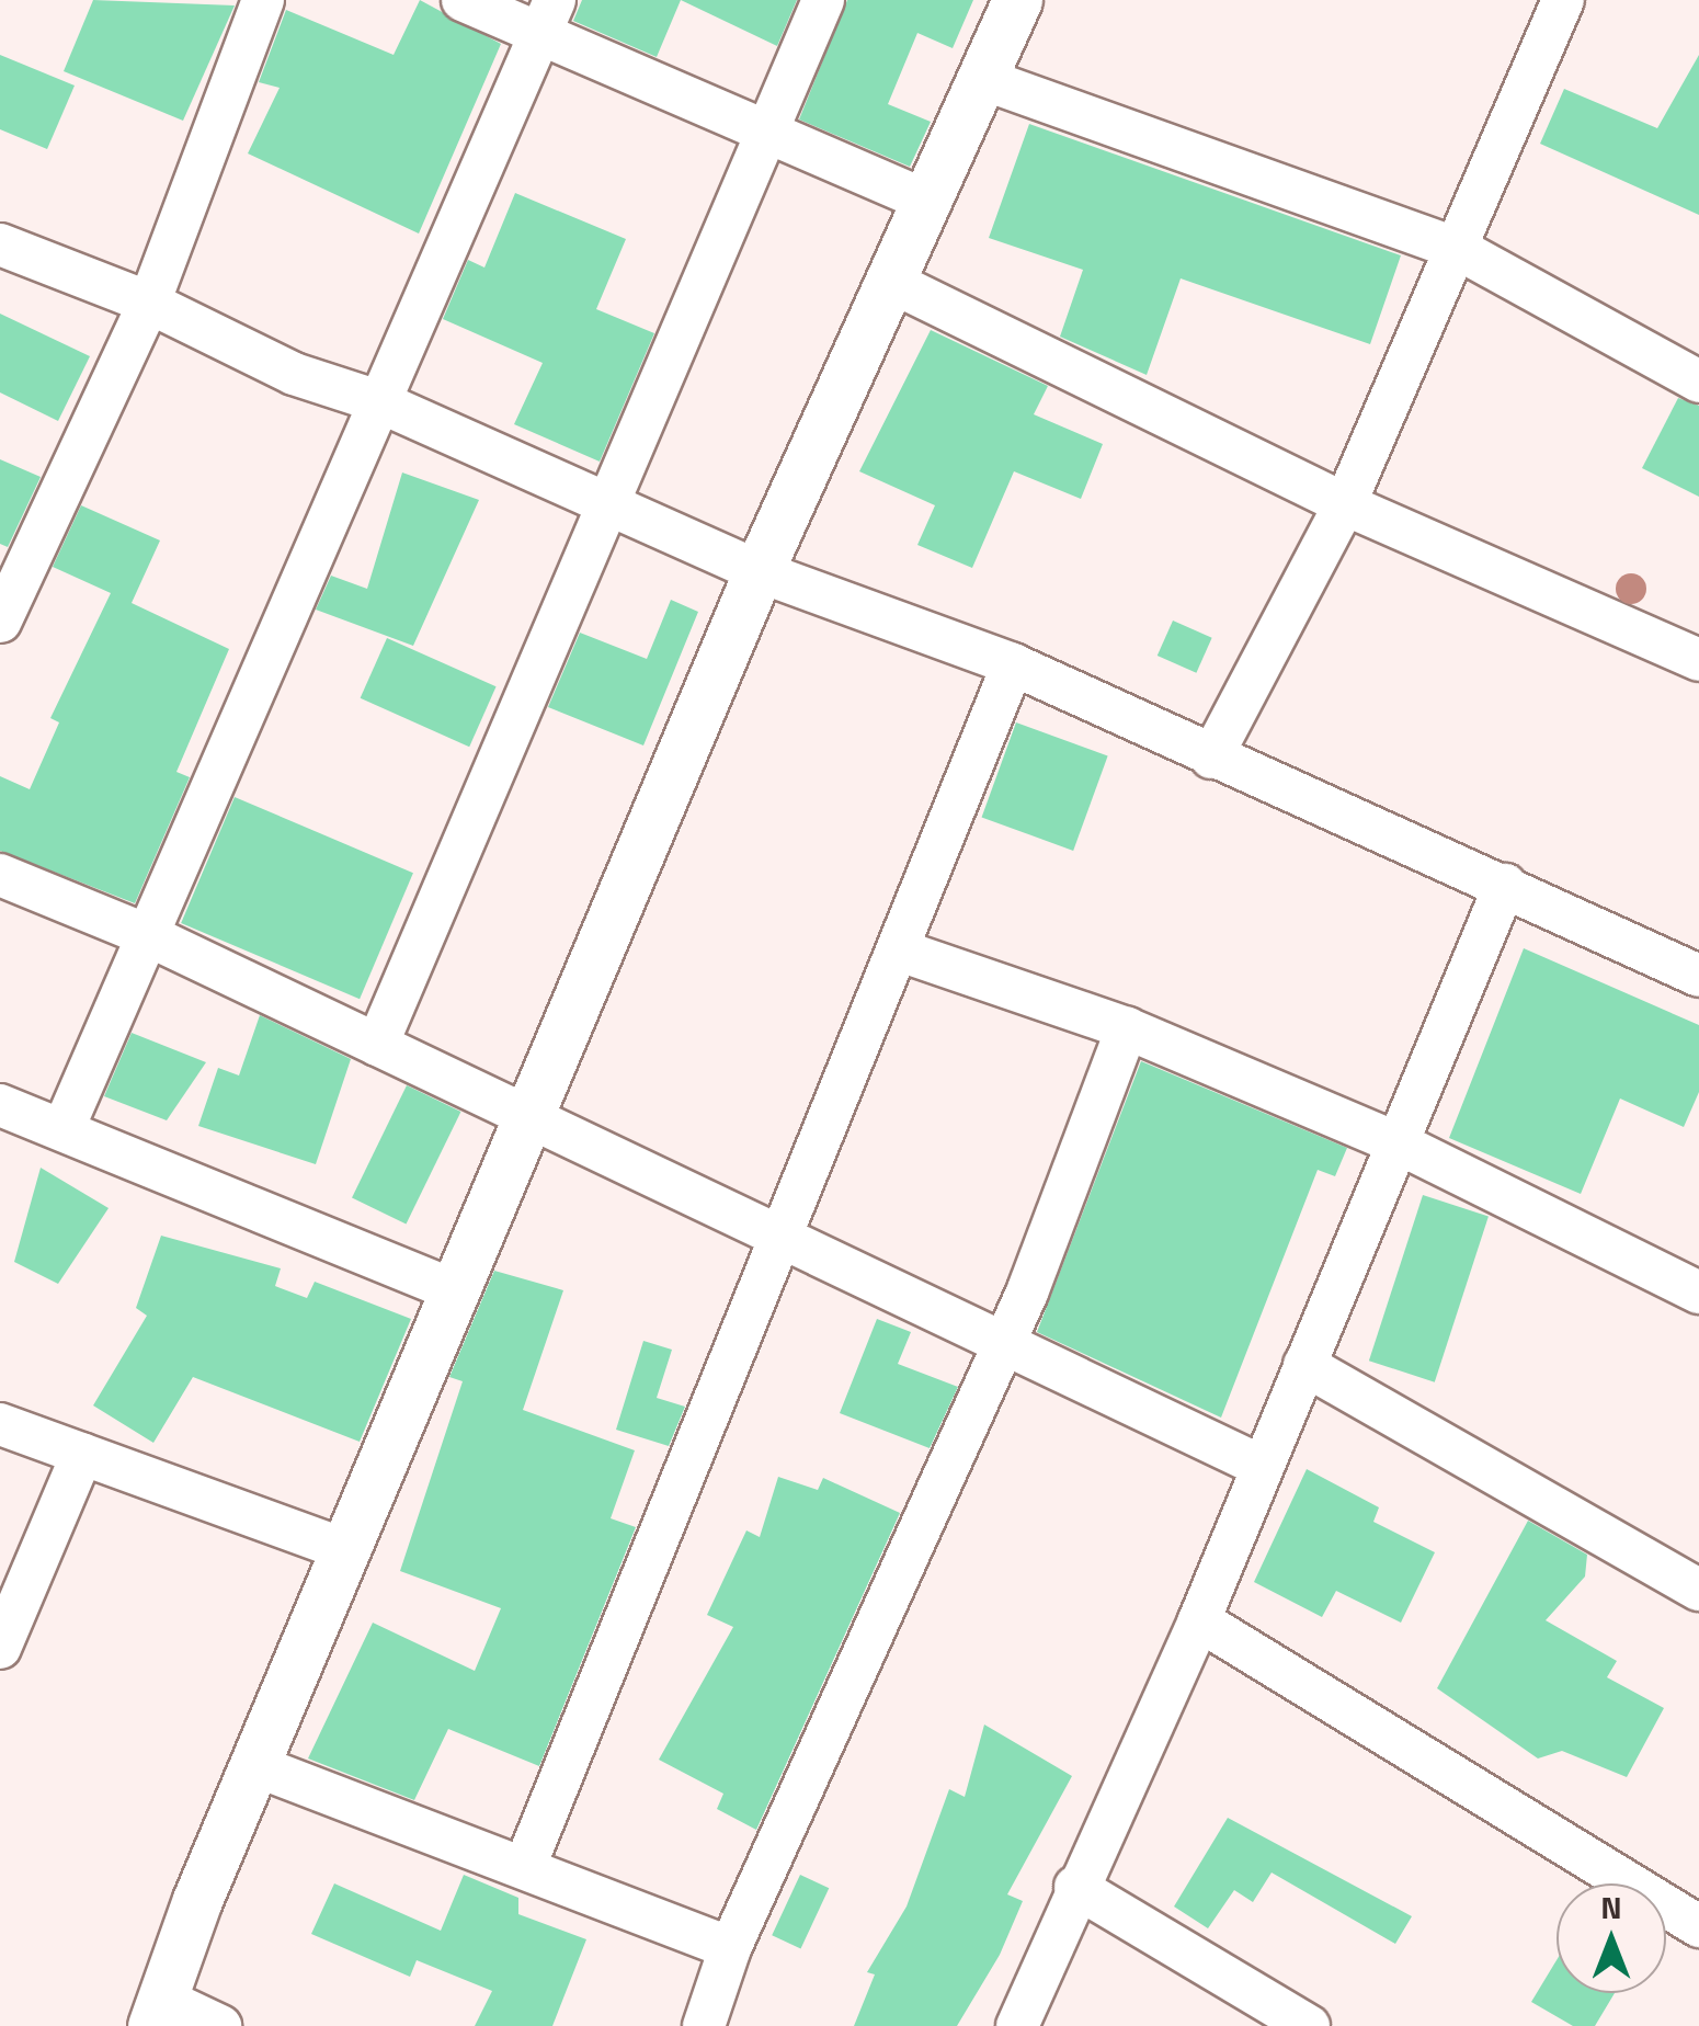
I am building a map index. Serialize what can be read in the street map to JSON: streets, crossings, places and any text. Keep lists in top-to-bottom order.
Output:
{
  "north": "top"
}
